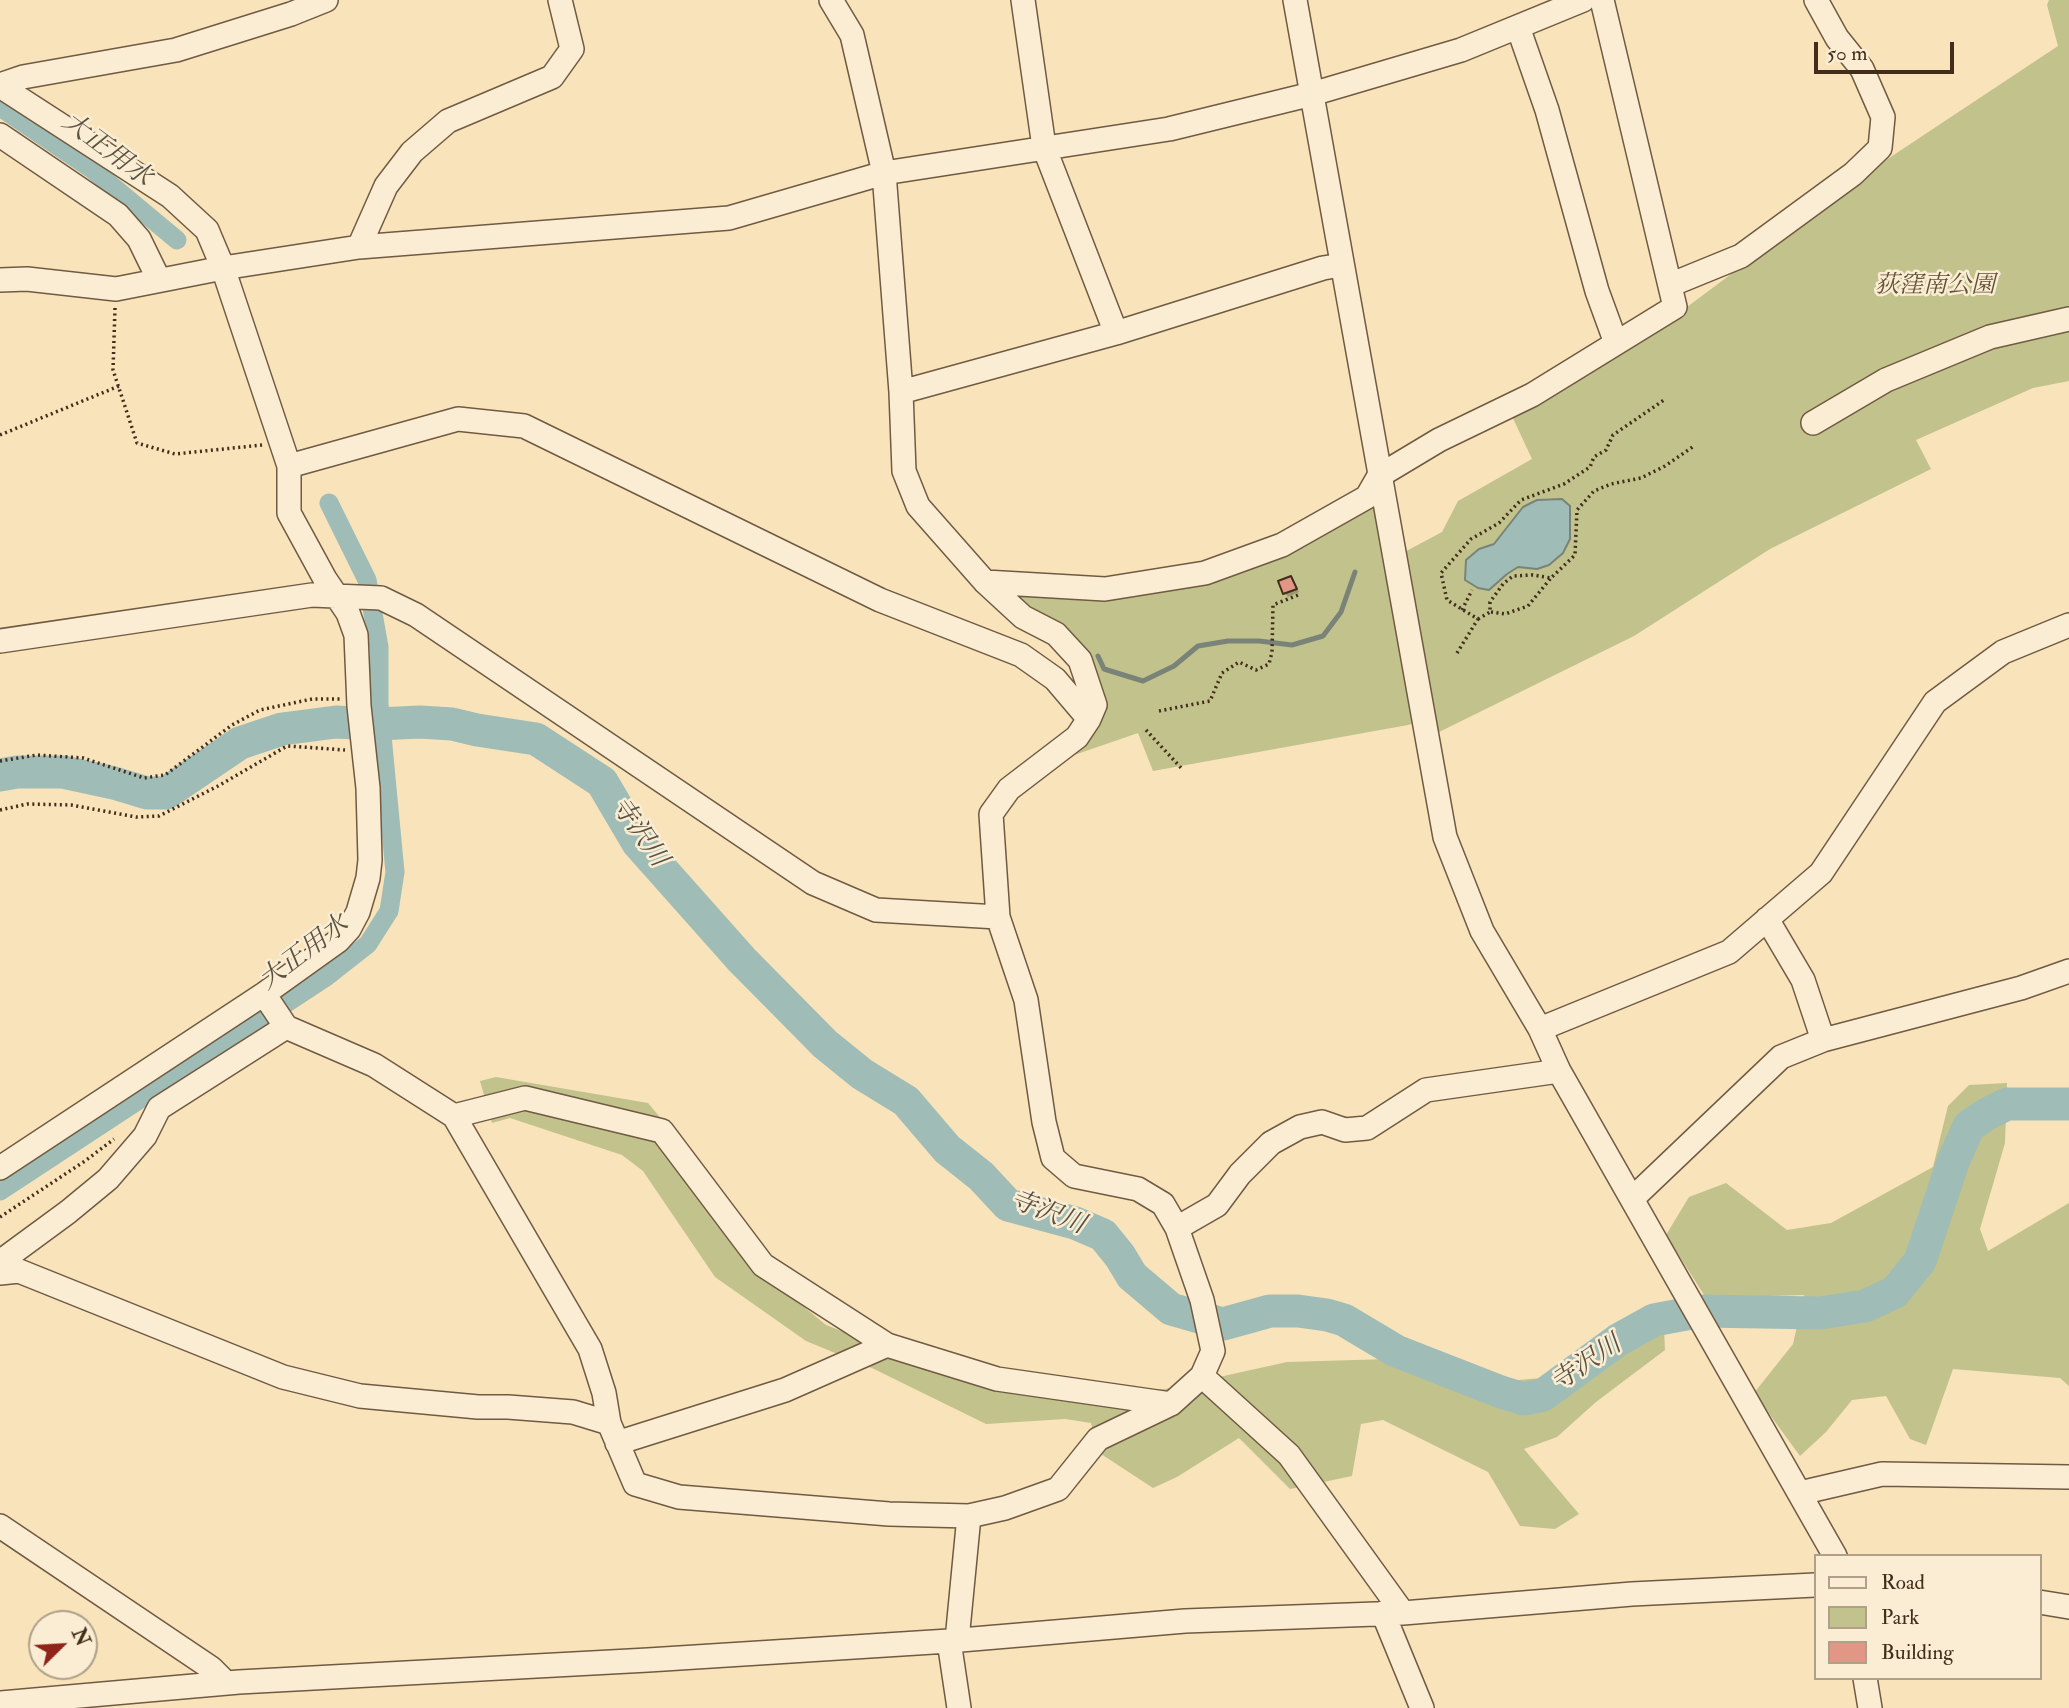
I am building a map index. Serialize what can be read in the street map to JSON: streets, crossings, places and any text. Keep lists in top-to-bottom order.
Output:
{
  "water": ["大正用水", "寺沢川"],
  "parks": ["荻窪南公園"],
  "legend": ["Road", "Park", "Building"],
  "scale_bar": "50 m",
  "north": "top right"
}
